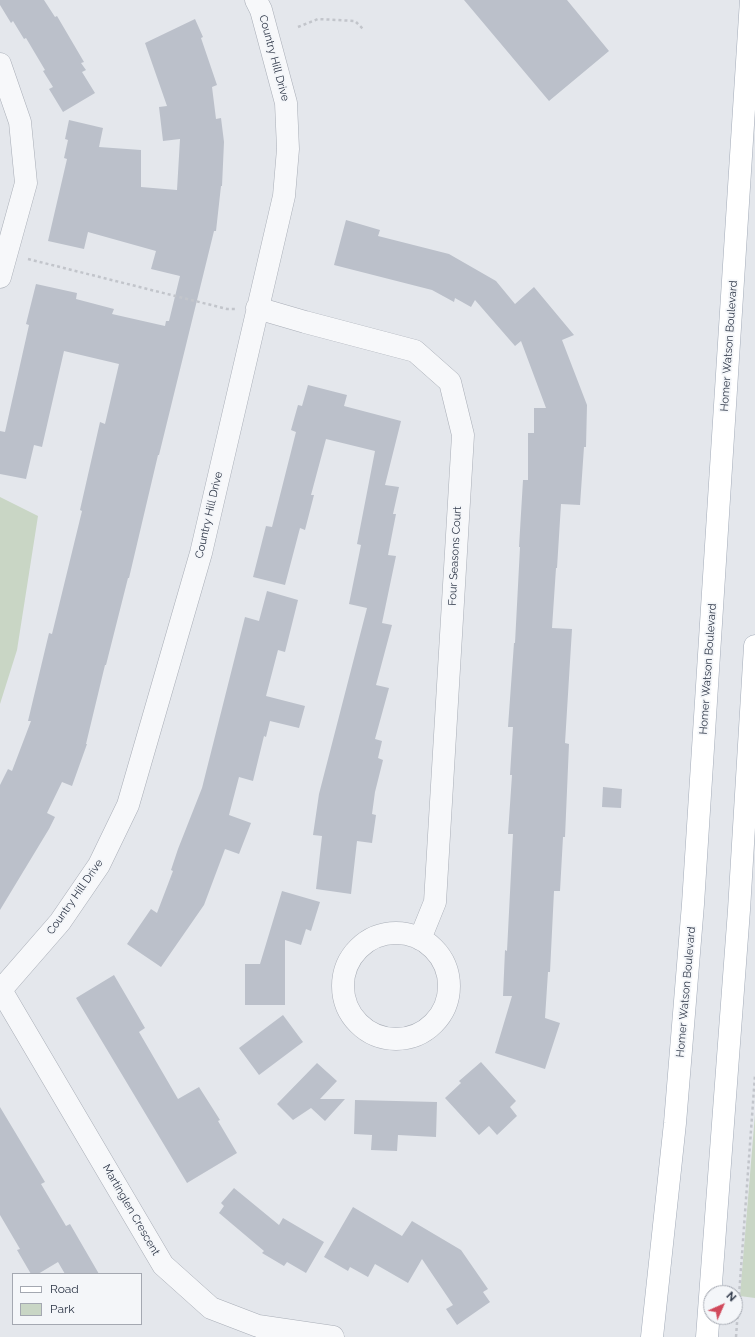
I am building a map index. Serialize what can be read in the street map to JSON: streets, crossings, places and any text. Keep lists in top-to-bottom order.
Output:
{
  "streets": {
    "main road": ["Homer Watson Boulevard"],
    "street": ["Country Hill Drive", "Four Seasons Court", "Martinglen Crescent"]
  },
  "crossings": [
    ["Country Hill Drive", "Four Seasons Court"],
    ["Country Hill Drive", "Martinglen Crescent"]
  ],
  "legend": ["Road", "Park"],
  "north": "top right"
}
